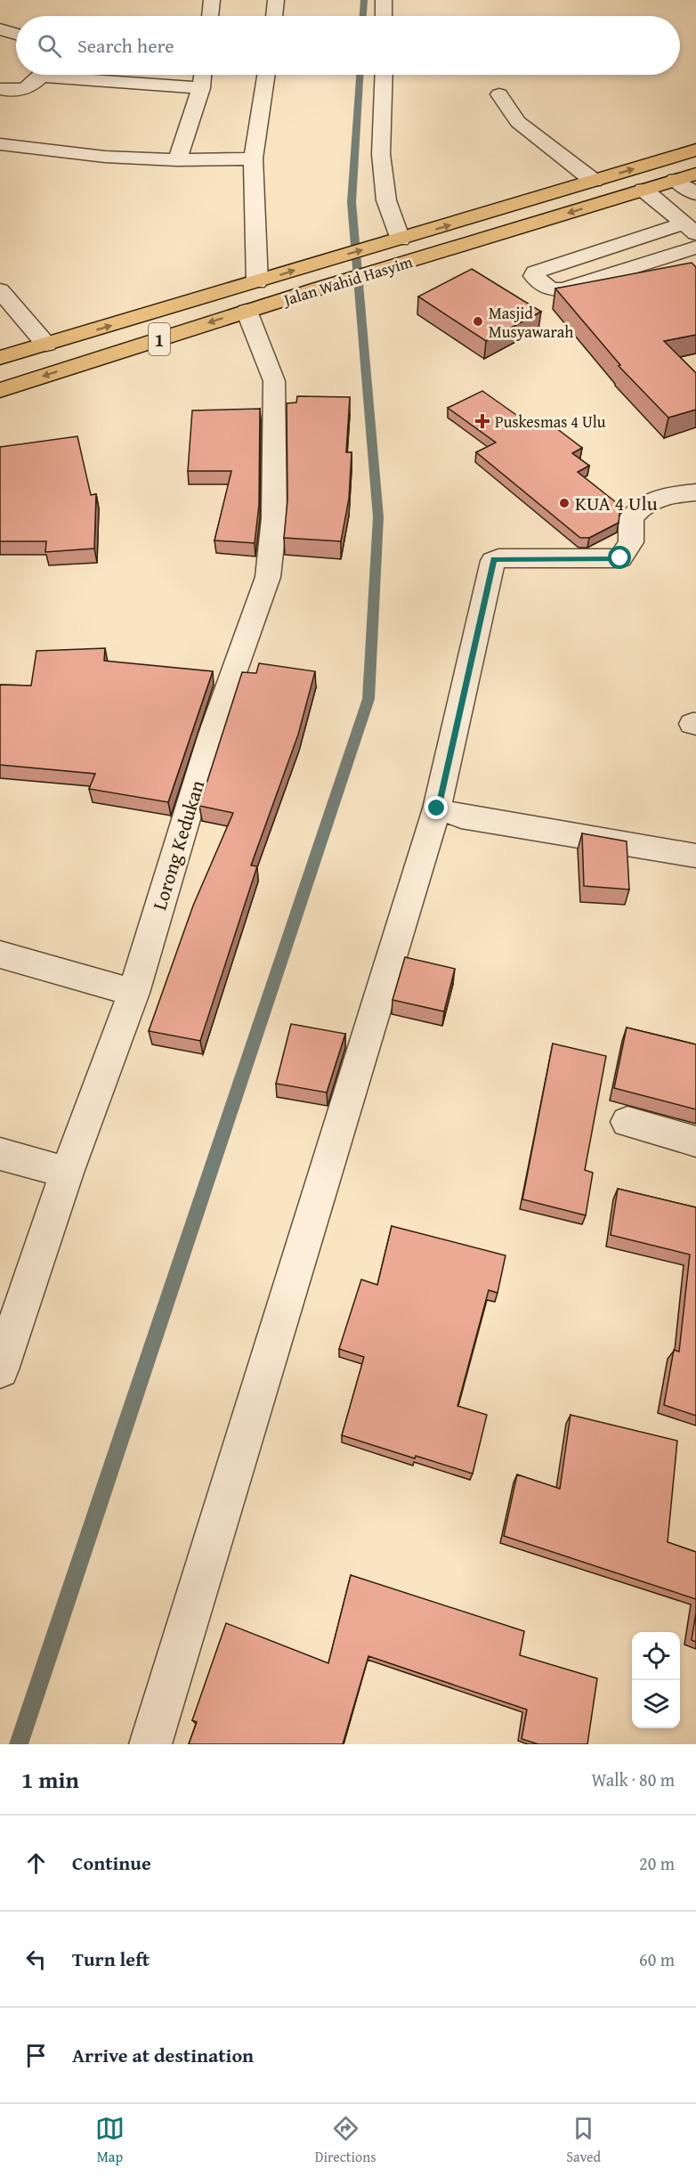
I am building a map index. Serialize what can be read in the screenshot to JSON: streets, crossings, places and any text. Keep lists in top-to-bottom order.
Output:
{
  "streets": {
    "highway": ["Jalan Wahid Hasyim", "1"],
    "street": ["Lorong Kedukan"]
  },
  "crossings": [
    ["Jalan Wahid Hasyim", "Lorong Kedukan"]
  ],
  "places": {
    "other": ["Masjid Musyawarah", "KUA 4 Ulu"],
    "health": ["Puskesmas 4 Ulu"]
  },
  "page": {
    "search": "Search here",
    "heading": ["1 min", "Walk · 80 m"],
    "list": [
      ["Continue", "20 m"],
      ["Turn left", "60 m"],
      "Arrive at destination"
    ],
    "nav": ["Map", "Directions", "Saved"]
  }
}
